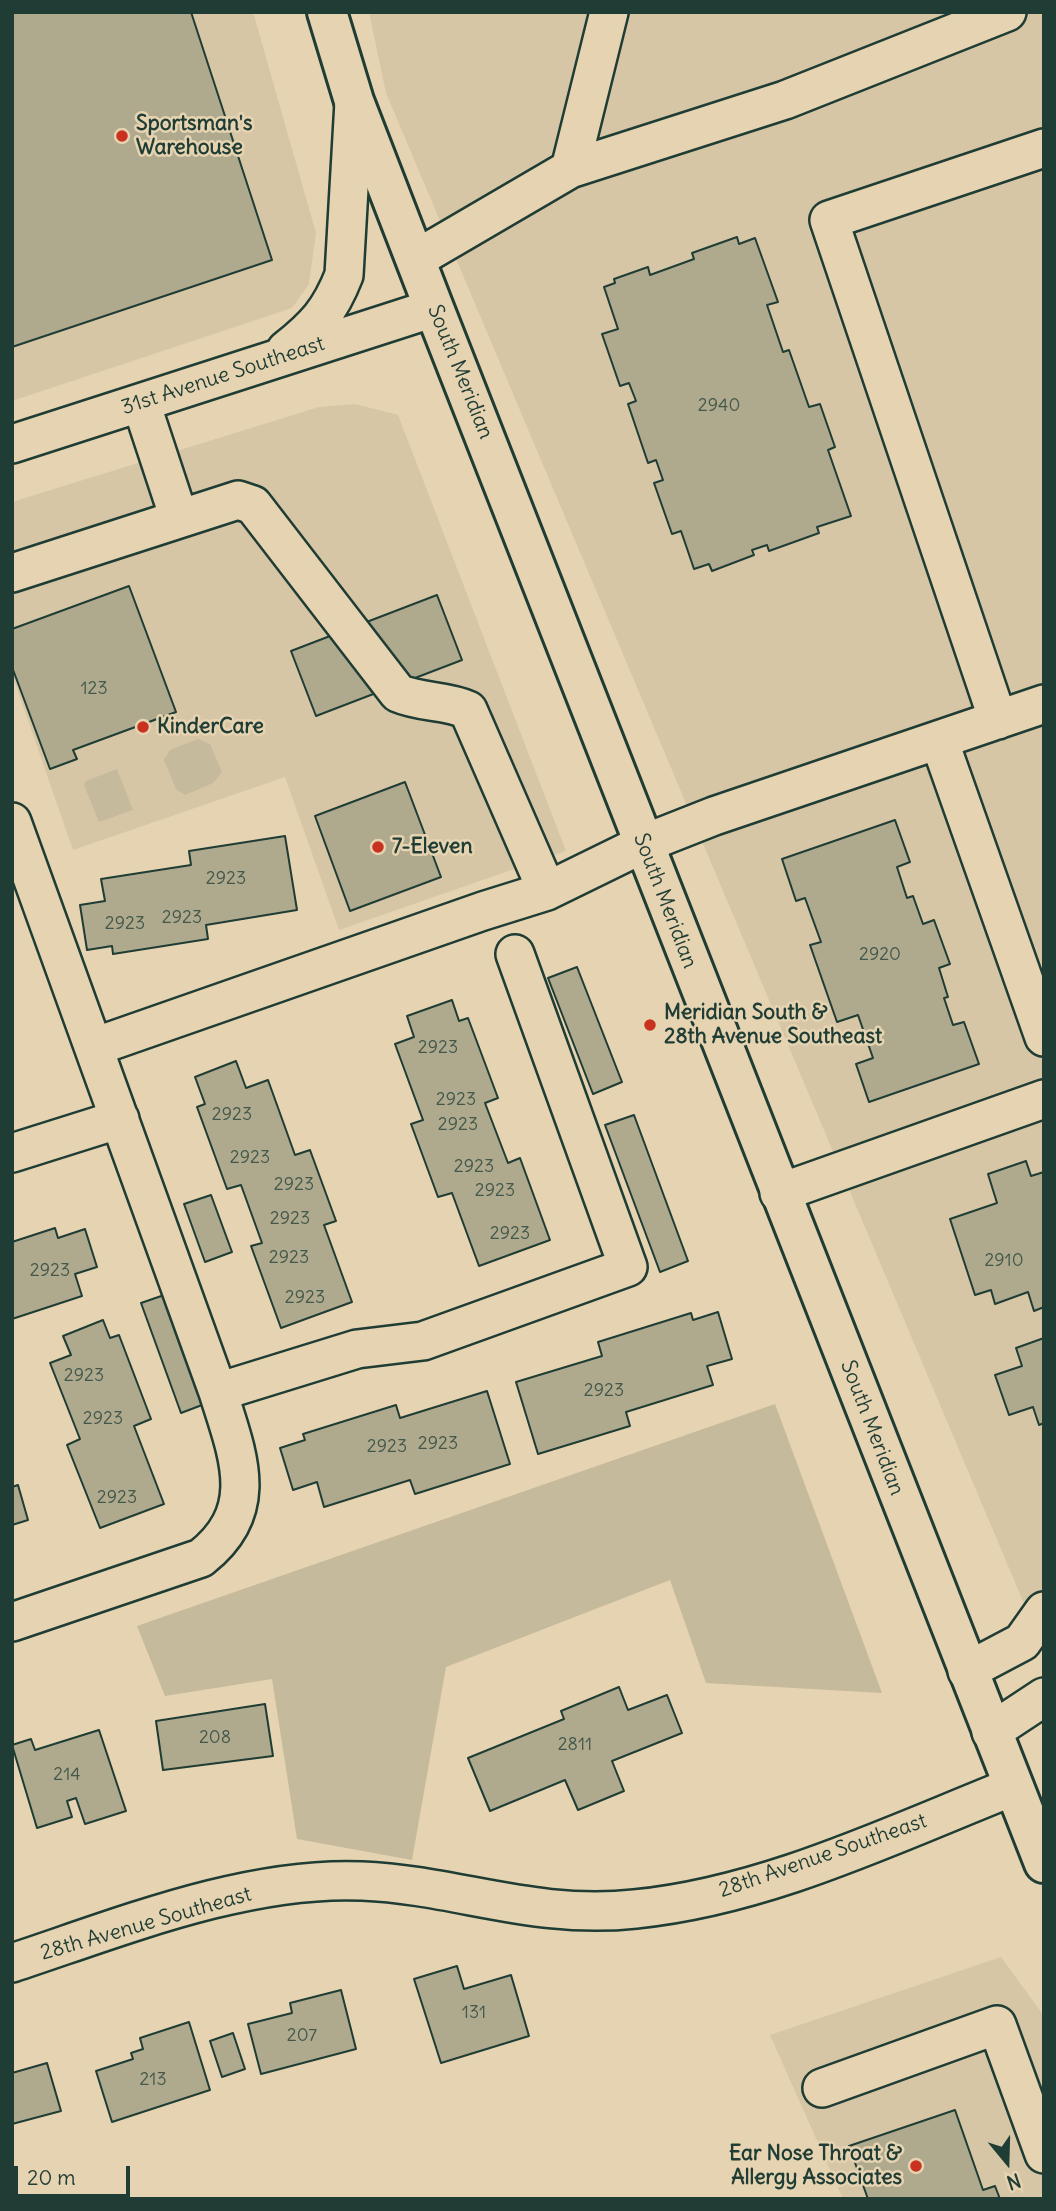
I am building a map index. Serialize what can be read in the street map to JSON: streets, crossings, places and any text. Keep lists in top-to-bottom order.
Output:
{
  "streets": {
    "main road": ["South Meridian"],
    "street": ["31st Avenue Southeast", "28th Avenue Southeast"]
  },
  "crossings": [
    ["South Meridian", "31st Avenue Southeast"],
    ["South Meridian", "28th Avenue Southeast"]
  ],
  "places": [
    "Sportsman's Warehouse",
    "KinderCare",
    "7-Eleven",
    "Meridian South & 28th Avenue Southeast",
    "Ear Nose Throat & Allergy Associates"
  ],
  "house_numbers": [
    "2940",
    "123",
    "2923",
    "2923",
    "2923",
    "2920",
    "2923",
    "2923",
    "2923",
    "2923",
    "2923",
    "2923",
    "2923",
    "2923",
    "2923",
    "2923",
    "2923",
    "2910",
    "2923",
    "2923",
    "2923",
    "2923",
    "2923",
    "2923",
    "2923",
    "2923",
    "208",
    "2811",
    "214",
    "131",
    "207",
    "213"
  ],
  "scale_bar": "20 m",
  "north": "bottom"
}
